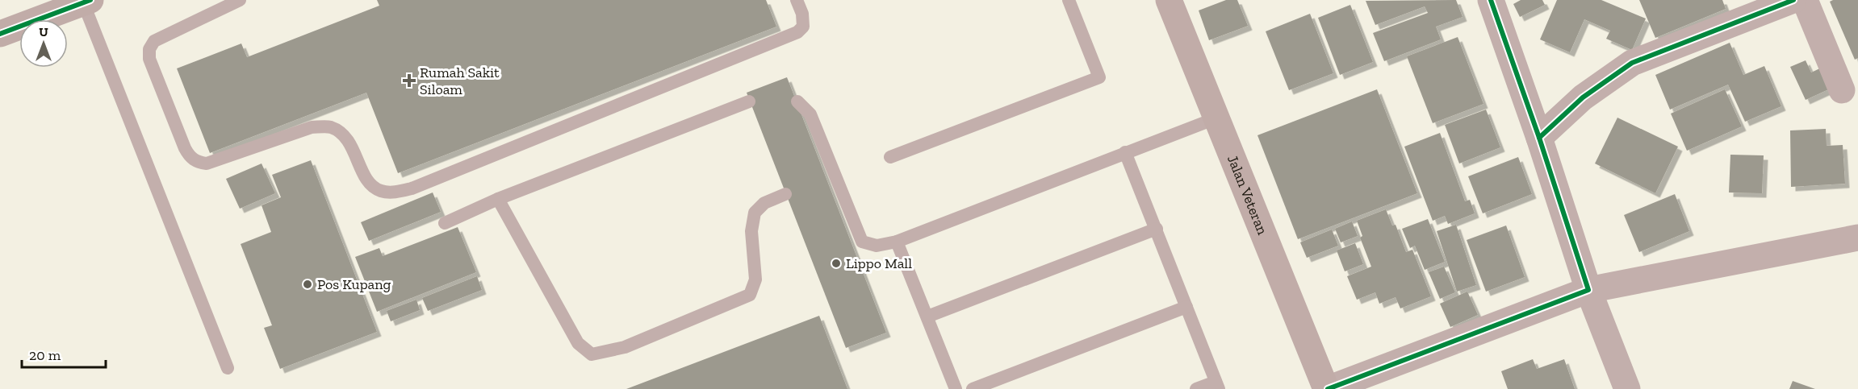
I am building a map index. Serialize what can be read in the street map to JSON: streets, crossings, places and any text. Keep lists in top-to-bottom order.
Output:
{
  "streets": {
    "main road": ["Jalan Veteran"]
  },
  "places": {
    "health": ["Rumah Sakit Siloam"],
    "other": ["Lippo Mall", "Pos Kupang"]
  },
  "scale_bar": "20 m",
  "north": "top"
}
